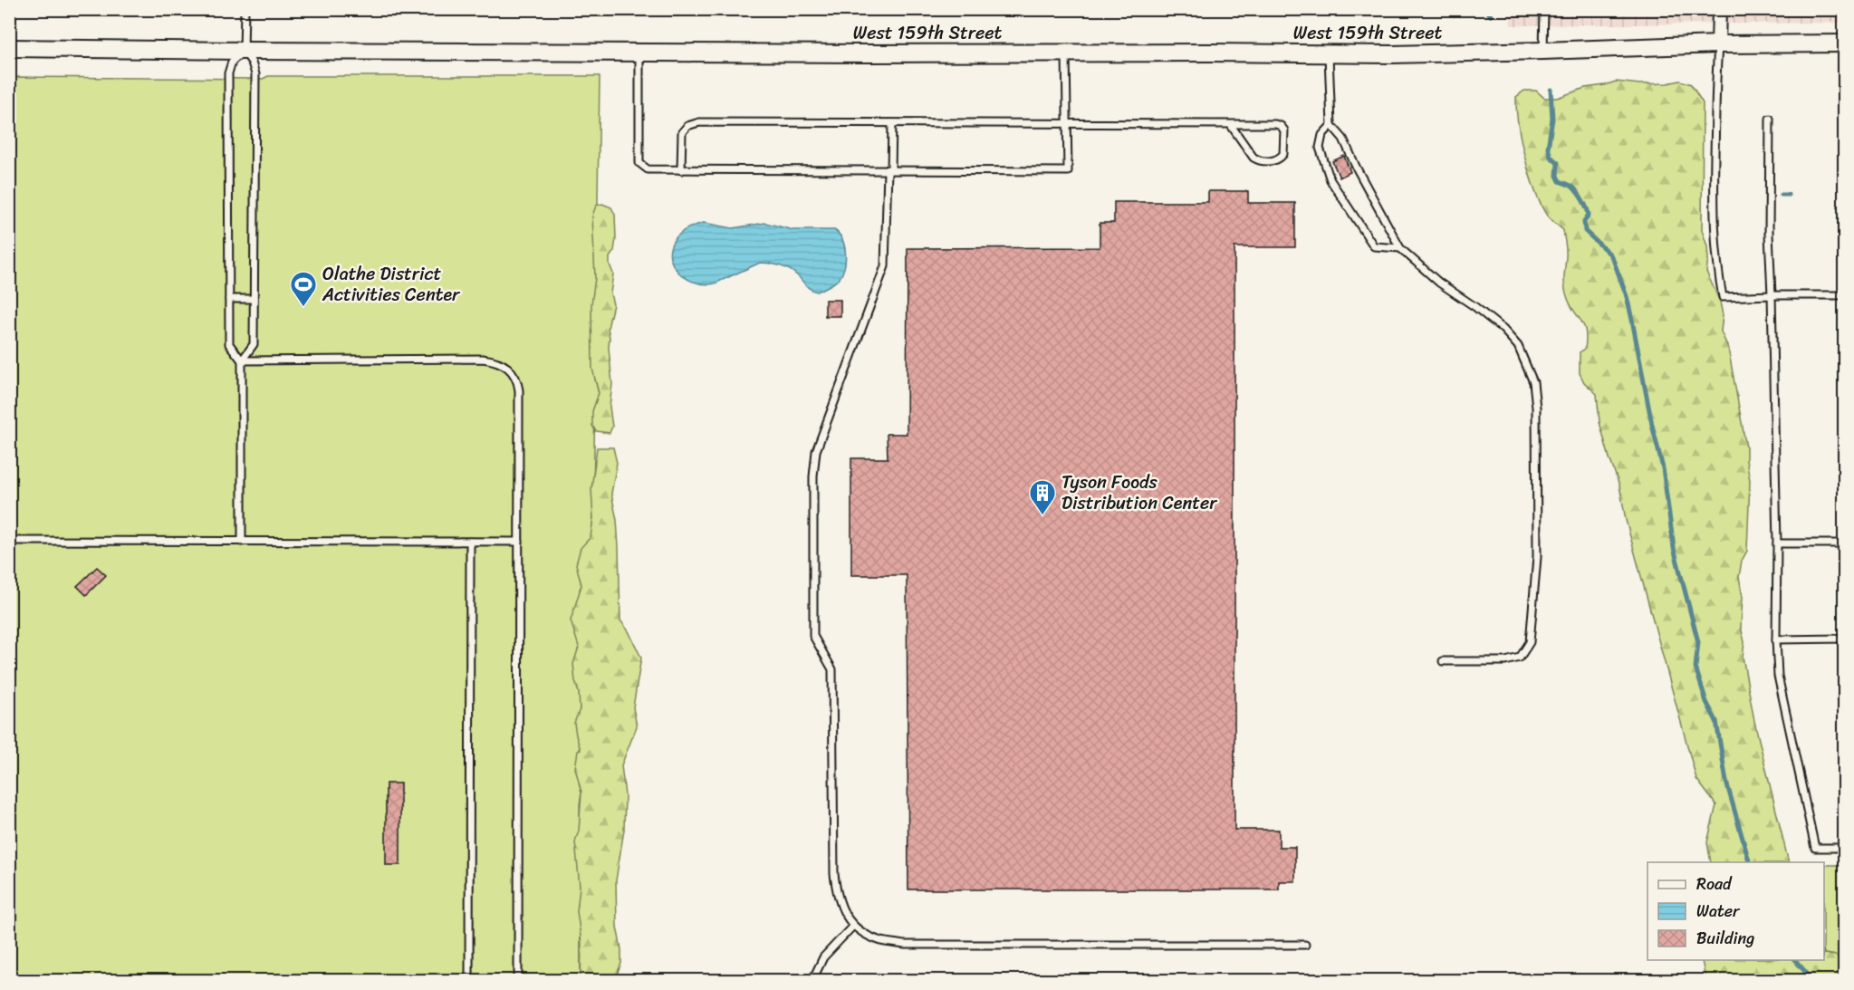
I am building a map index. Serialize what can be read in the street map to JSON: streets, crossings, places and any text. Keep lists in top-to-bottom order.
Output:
{
  "streets": {
    "street": ["West 159th Street"]
  },
  "places": {
    "sports": ["Olathe District Activities Center"],
    "building": ["Tyson Foods Distribution Center"]
  },
  "legend": ["Road", "Water", "Building"]
}
